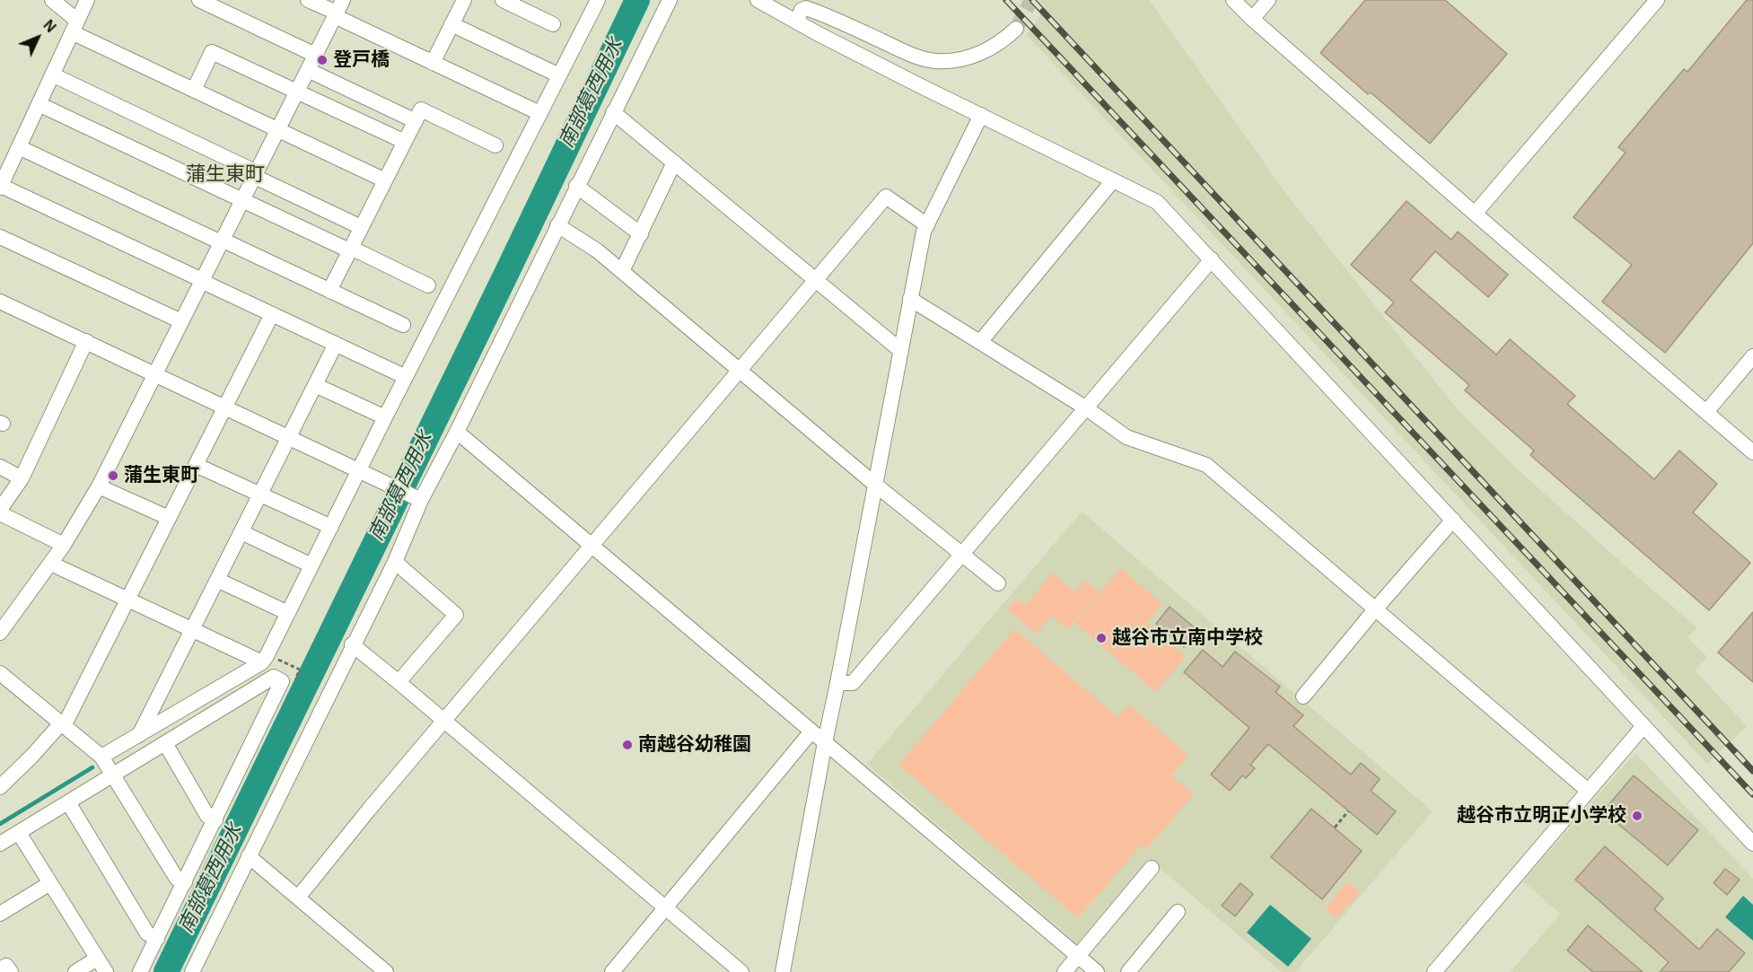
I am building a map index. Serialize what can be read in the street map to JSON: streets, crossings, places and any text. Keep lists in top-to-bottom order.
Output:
{
  "districts": ["蒲生東町"],
  "water": ["南部葛西用水"],
  "places": [
    "登戸橋",
    "蒲生東町",
    "越谷市立南中学校",
    "南越谷幼稚園",
    "越谷市立明正小学校"
  ],
  "north": "top right"
}
